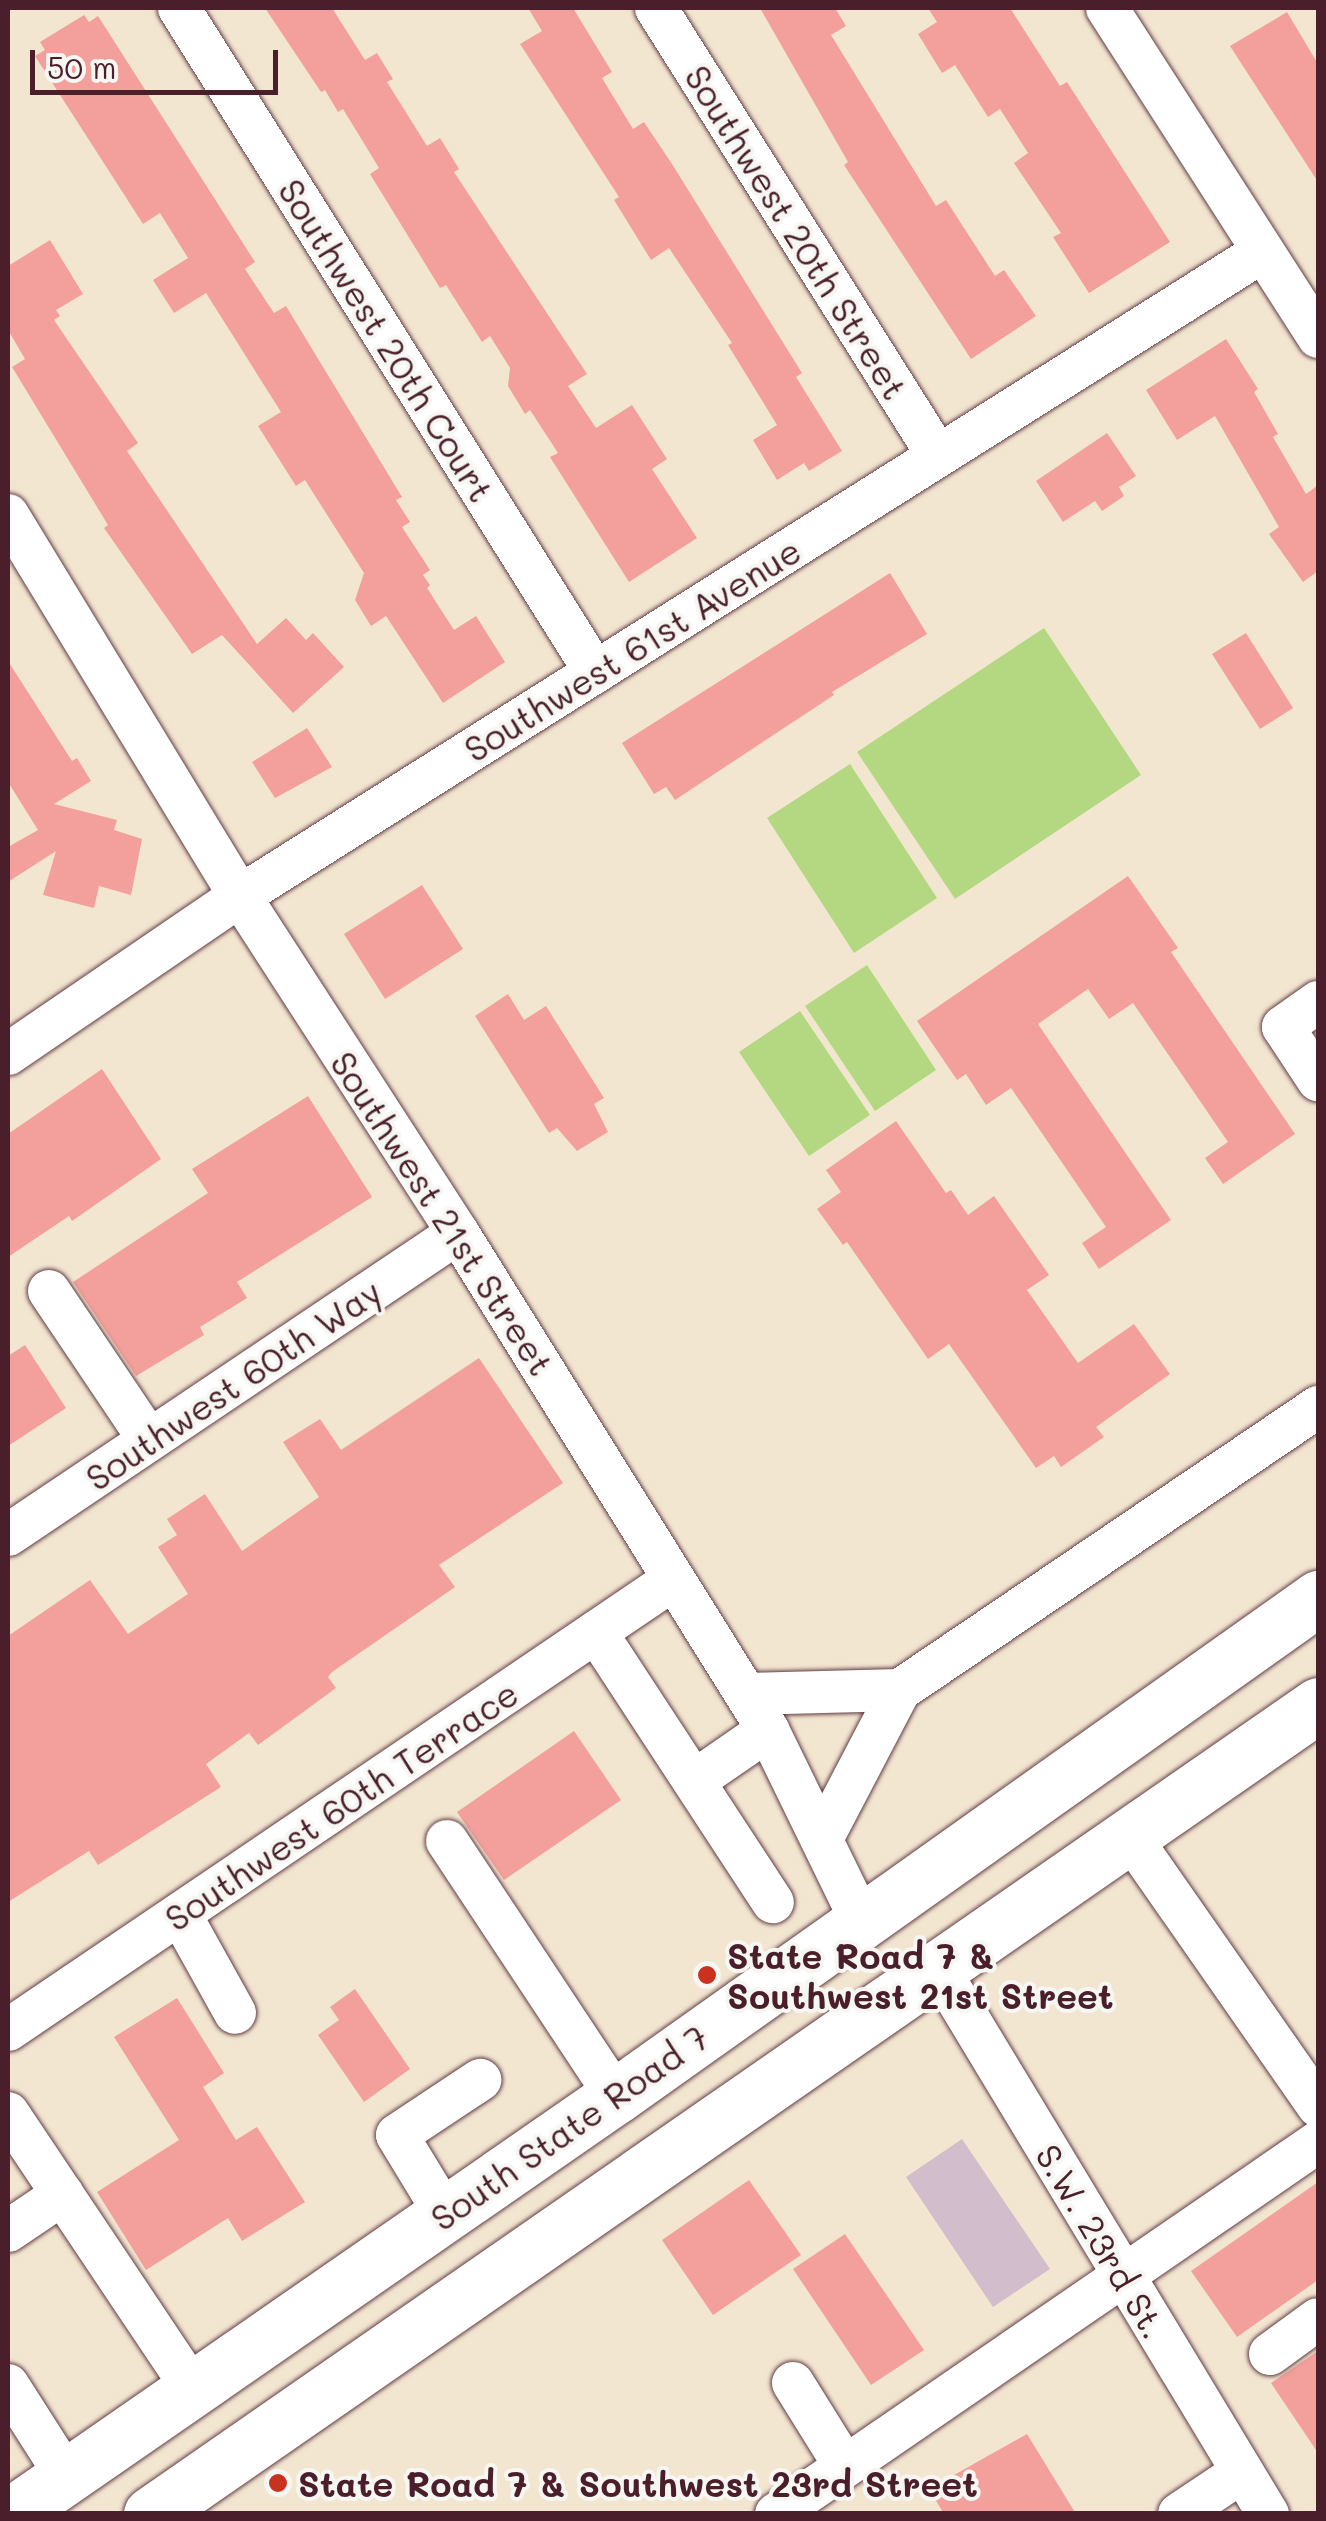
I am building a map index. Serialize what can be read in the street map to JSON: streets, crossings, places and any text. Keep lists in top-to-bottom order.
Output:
{
  "streets": {
    "main road": ["South State Road 7"],
    "street": [
      "Southwest 20th Street",
      "Southwest 20th Court",
      "Southwest 61st Avenue",
      "Southwest 21st Street",
      "Southwest 60th Way",
      "Southwest 60th Terrace",
      "S.W. 23rd St."
    ]
  },
  "crossings": [
    ["Southwest 20th Street", "Southwest 61st Avenue"],
    ["Southwest 20th Court", "Southwest 61st Avenue"],
    ["Southwest 61st Avenue", "Southwest 21st Street"],
    ["Southwest 21st Street", "Southwest 60th Way"],
    ["Southwest 21st Street", "Southwest 60th Terrace"],
    ["Southwest 21st Street", "South State Road 7"]
  ],
  "places": ["State Road 7 & Southwest 21st Street", "State Road 7 & Southwest 23rd Street"],
  "scale_bar": "50 m"
}
